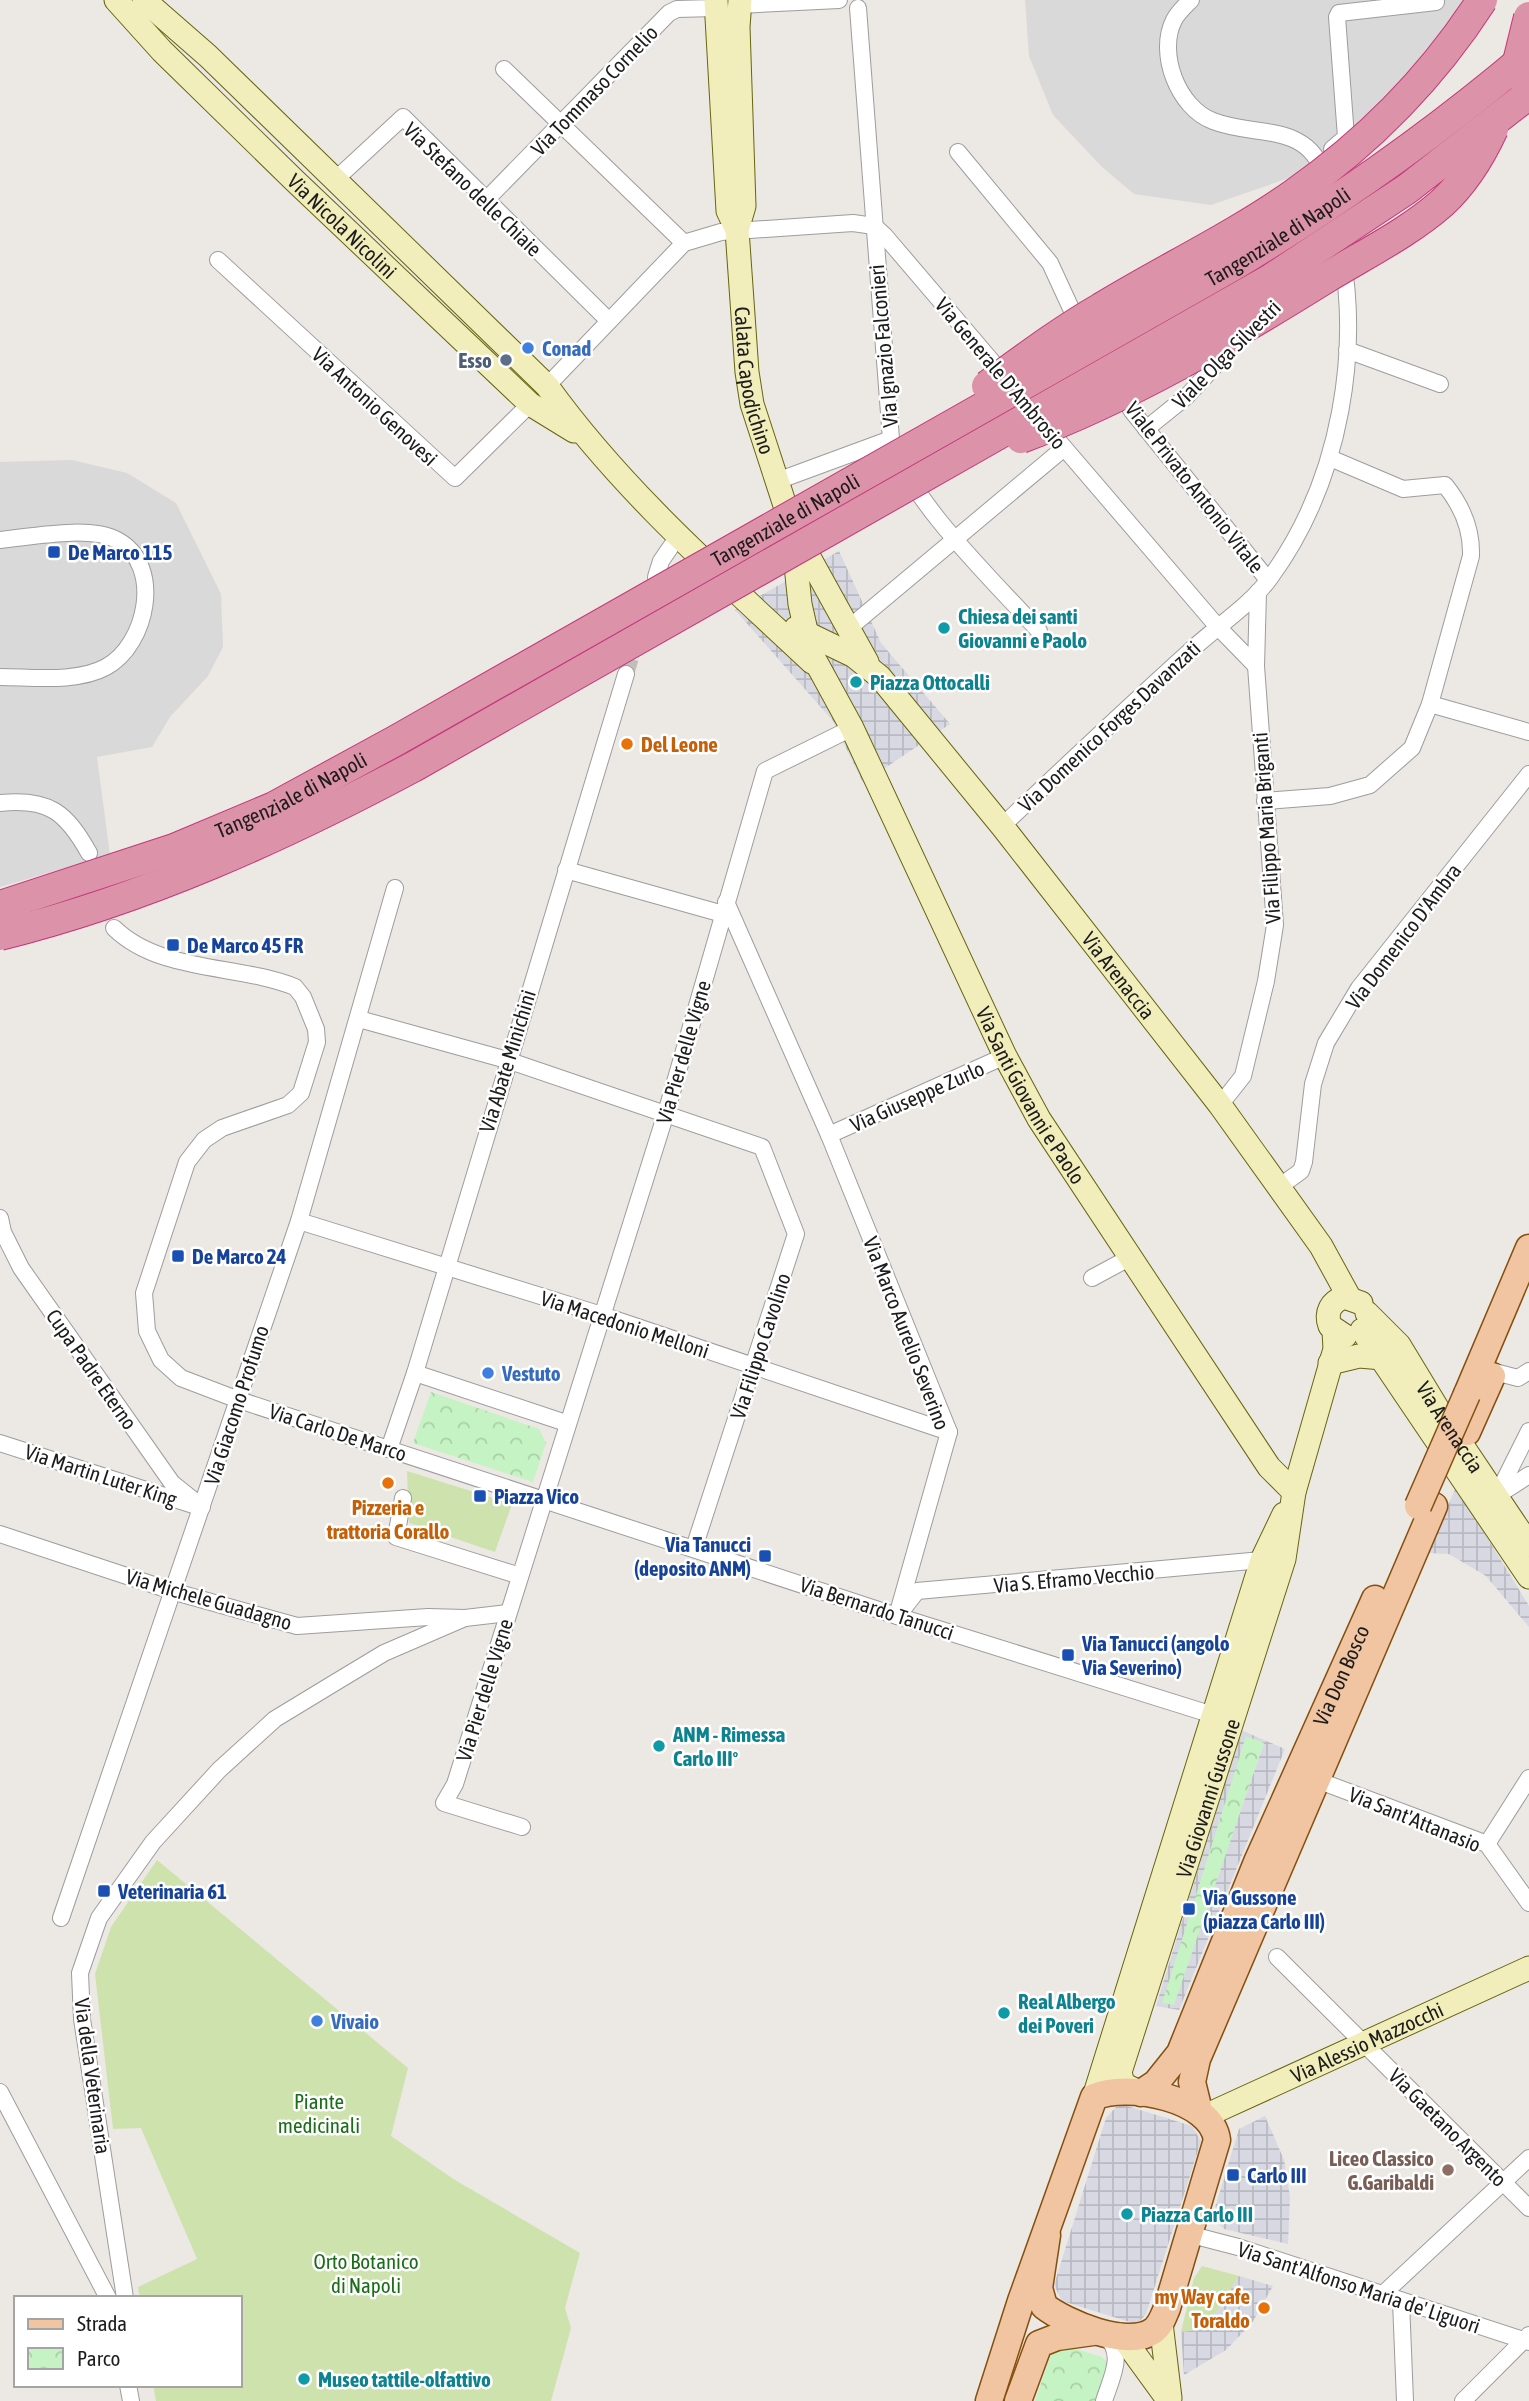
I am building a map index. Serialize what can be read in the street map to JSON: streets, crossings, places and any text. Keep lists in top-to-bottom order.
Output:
{
  "streets": {
    "highway": ["Tangenziale di Napoli"],
    "main road": [
      "Via Nicola Nicolini",
      "Calata Capodichino",
      "Via Arenaccia",
      "Via Santi Giovanni e Paolo",
      "Via Don Bosco",
      "Via Giovanni Gussone",
      "Via Alessio Mazzocchi"
    ],
    "street": [
      "Via Tommaso Cornelio",
      "Via Stefano delle Chiaie",
      "Via Ignazio Falconieri",
      "Viale Olga Silvestri",
      "Via Generale D'Ambrosio",
      "Via Antonio Genovesi",
      "Viale Privato Antonio Vitale",
      "Via Domenico Forges Davanzati",
      "Via Filippo Maria Briganti",
      "Via Domenico D'Ambra",
      "Via Pier delle Vigne",
      "Via Abate Minichini",
      "Via Giuseppe Zurlo",
      "Via Macedonio Melloni",
      "Via Marco Aurelio Severino",
      "Via Filippo Cavolino",
      "Cupa Padre Eterno",
      "Via Giacomo Profumo",
      "Via Carlo De Marco",
      "Via Martin Luter King",
      "Via S. Eframo Vecchio",
      "Via Michele Guadagno",
      "Via Bernardo Tanucci",
      "Via Sant'Attanasio",
      "Via della Veterinaria",
      "Via Gaetano Argento",
      "Via Sant'Alfonso Maria de' Liguori"
    ]
  },
  "crossings": [
    ["Via Tommaso Cornelio", "Via Stefano delle Chiaie"],
    ["Via Tommaso Cornelio", "Calata Capodichino"],
    ["Via Stefano delle Chiaie", "Via Nicola Nicolini"],
    ["Via Nicola Nicolini", "Calata Capodichino"],
    ["Via Nicola Nicolini", "Via Antonio Genovesi"],
    ["Via Nicola Nicolini", "Via Arenaccia"],
    ["Via Nicola Nicolini", "Via Santi Giovanni e Paolo"],
    ["Via Ignazio Falconieri", "Via Generale D'Ambrosio"],
    ["Viale Olga Silvestri", "Viale Privato Antonio Vitale"],
    ["Via Generale D'Ambrosio", "Via Domenico Forges Davanzati"],
    ["Calata Capodichino", "Via Arenaccia"],
    ["Calata Capodichino", "Via Santi Giovanni e Paolo"],
    ["Viale Privato Antonio Vitale", "Via Filippo Maria Briganti"],
    ["Via Domenico Forges Davanzati", "Via Arenaccia"],
    ["Via Filippo Maria Briganti", "Via Arenaccia"],
    ["Via Domenico D'Ambra", "Via Arenaccia"],
    ["Via Arenaccia", "Via Giovanni Gussone"],
    ["Via Pier delle Vigne", "Via Santi Giovanni e Paolo"],
    ["Via Pier delle Vigne", "Via Macedonio Melloni"],
    ["Via Pier delle Vigne", "Via Marco Aurelio Severino"],
    ["Via Pier delle Vigne", "Via Filippo Cavolino"],
    ["Via Pier delle Vigne", "Via Carlo De Marco"],
    ["Via Pier delle Vigne", "Via Bernardo Tanucci"],
    ["Via Abate Minichini", "Via Macedonio Melloni"],
    ["Via Abate Minichini", "Via Carlo De Marco"],
    ["Via Santi Giovanni e Paolo", "Via Giuseppe Zurlo"],
    ["Via Santi Giovanni e Paolo", "Via Giovanni Gussone"],
    ["Via Giuseppe Zurlo", "Via Marco Aurelio Severino"],
    ["Via Macedonio Melloni", "Via Marco Aurelio Severino"],
    ["Via Macedonio Melloni", "Via Filippo Cavolino"],
    ["Via Macedonio Melloni", "Via Giacomo Profumo"],
    ["Via Marco Aurelio Severino", "Via S. Eframo Vecchio"],
    ["Via Marco Aurelio Severino", "Via Bernardo Tanucci"],
    ["Via Filippo Cavolino", "Via Bernardo Tanucci"],
    ["Cupa Padre Eterno", "Via Giacomo Profumo"],
    ["Cupa Padre Eterno", "Via Martin Luter King"],
    ["Via Giacomo Profumo", "Via Carlo De Marco"],
    ["Via Giacomo Profumo", "Via Martin Luter King"],
    ["Via Giacomo Profumo", "Via Michele Guadagno"],
    ["Via Carlo De Marco", "Via Bernardo Tanucci"],
    ["Via S. Eframo Vecchio", "Via Bernardo Tanucci"],
    ["Via S. Eframo Vecchio", "Via Giovanni Gussone"],
    ["Via Michele Guadagno", "Via della Veterinaria"],
    ["Via Bernardo Tanucci", "Via Giovanni Gussone"],
    ["Via Don Bosco", "Via Giovanni Gussone"],
    ["Via Don Bosco", "Via Sant'Attanasio"],
    ["Via Don Bosco", "Via Alessio Mazzocchi"],
    ["Via Alessio Mazzocchi", "Via Gaetano Argento"]
  ],
  "parks": ["Piante medicinali", "Orto Botanico di Napoli"],
  "places": {
    "other": [
      "Conad",
      "Esso",
      "Chiesa dei santi Giovanni e Paolo",
      "Piazza Ottocalli",
      "Del Leone",
      "Vestuto",
      "Pizzeria e trattoria Corallo",
      "ANM - Rimessa Carlo III°",
      "Real Albergo dei Poveri",
      "Vivaio",
      "Liceo Classico G.Garibaldi",
      "Piazza Carlo III",
      "my Way cafe Toraldo",
      "Museo tattile-olfattivo"
    ],
    "transit": [
      "De Marco 115",
      "De Marco 45 FR",
      "De Marco 24",
      "Piazza Vico",
      "Via Tanucci (deposito ANM)",
      "Via Tanucci (angolo Via Severino)",
      "Veterinaria 61",
      "Via Gussone (piazza Carlo III)",
      "Carlo III"
    ]
  },
  "legend": ["Strada", "Parco"]
}
